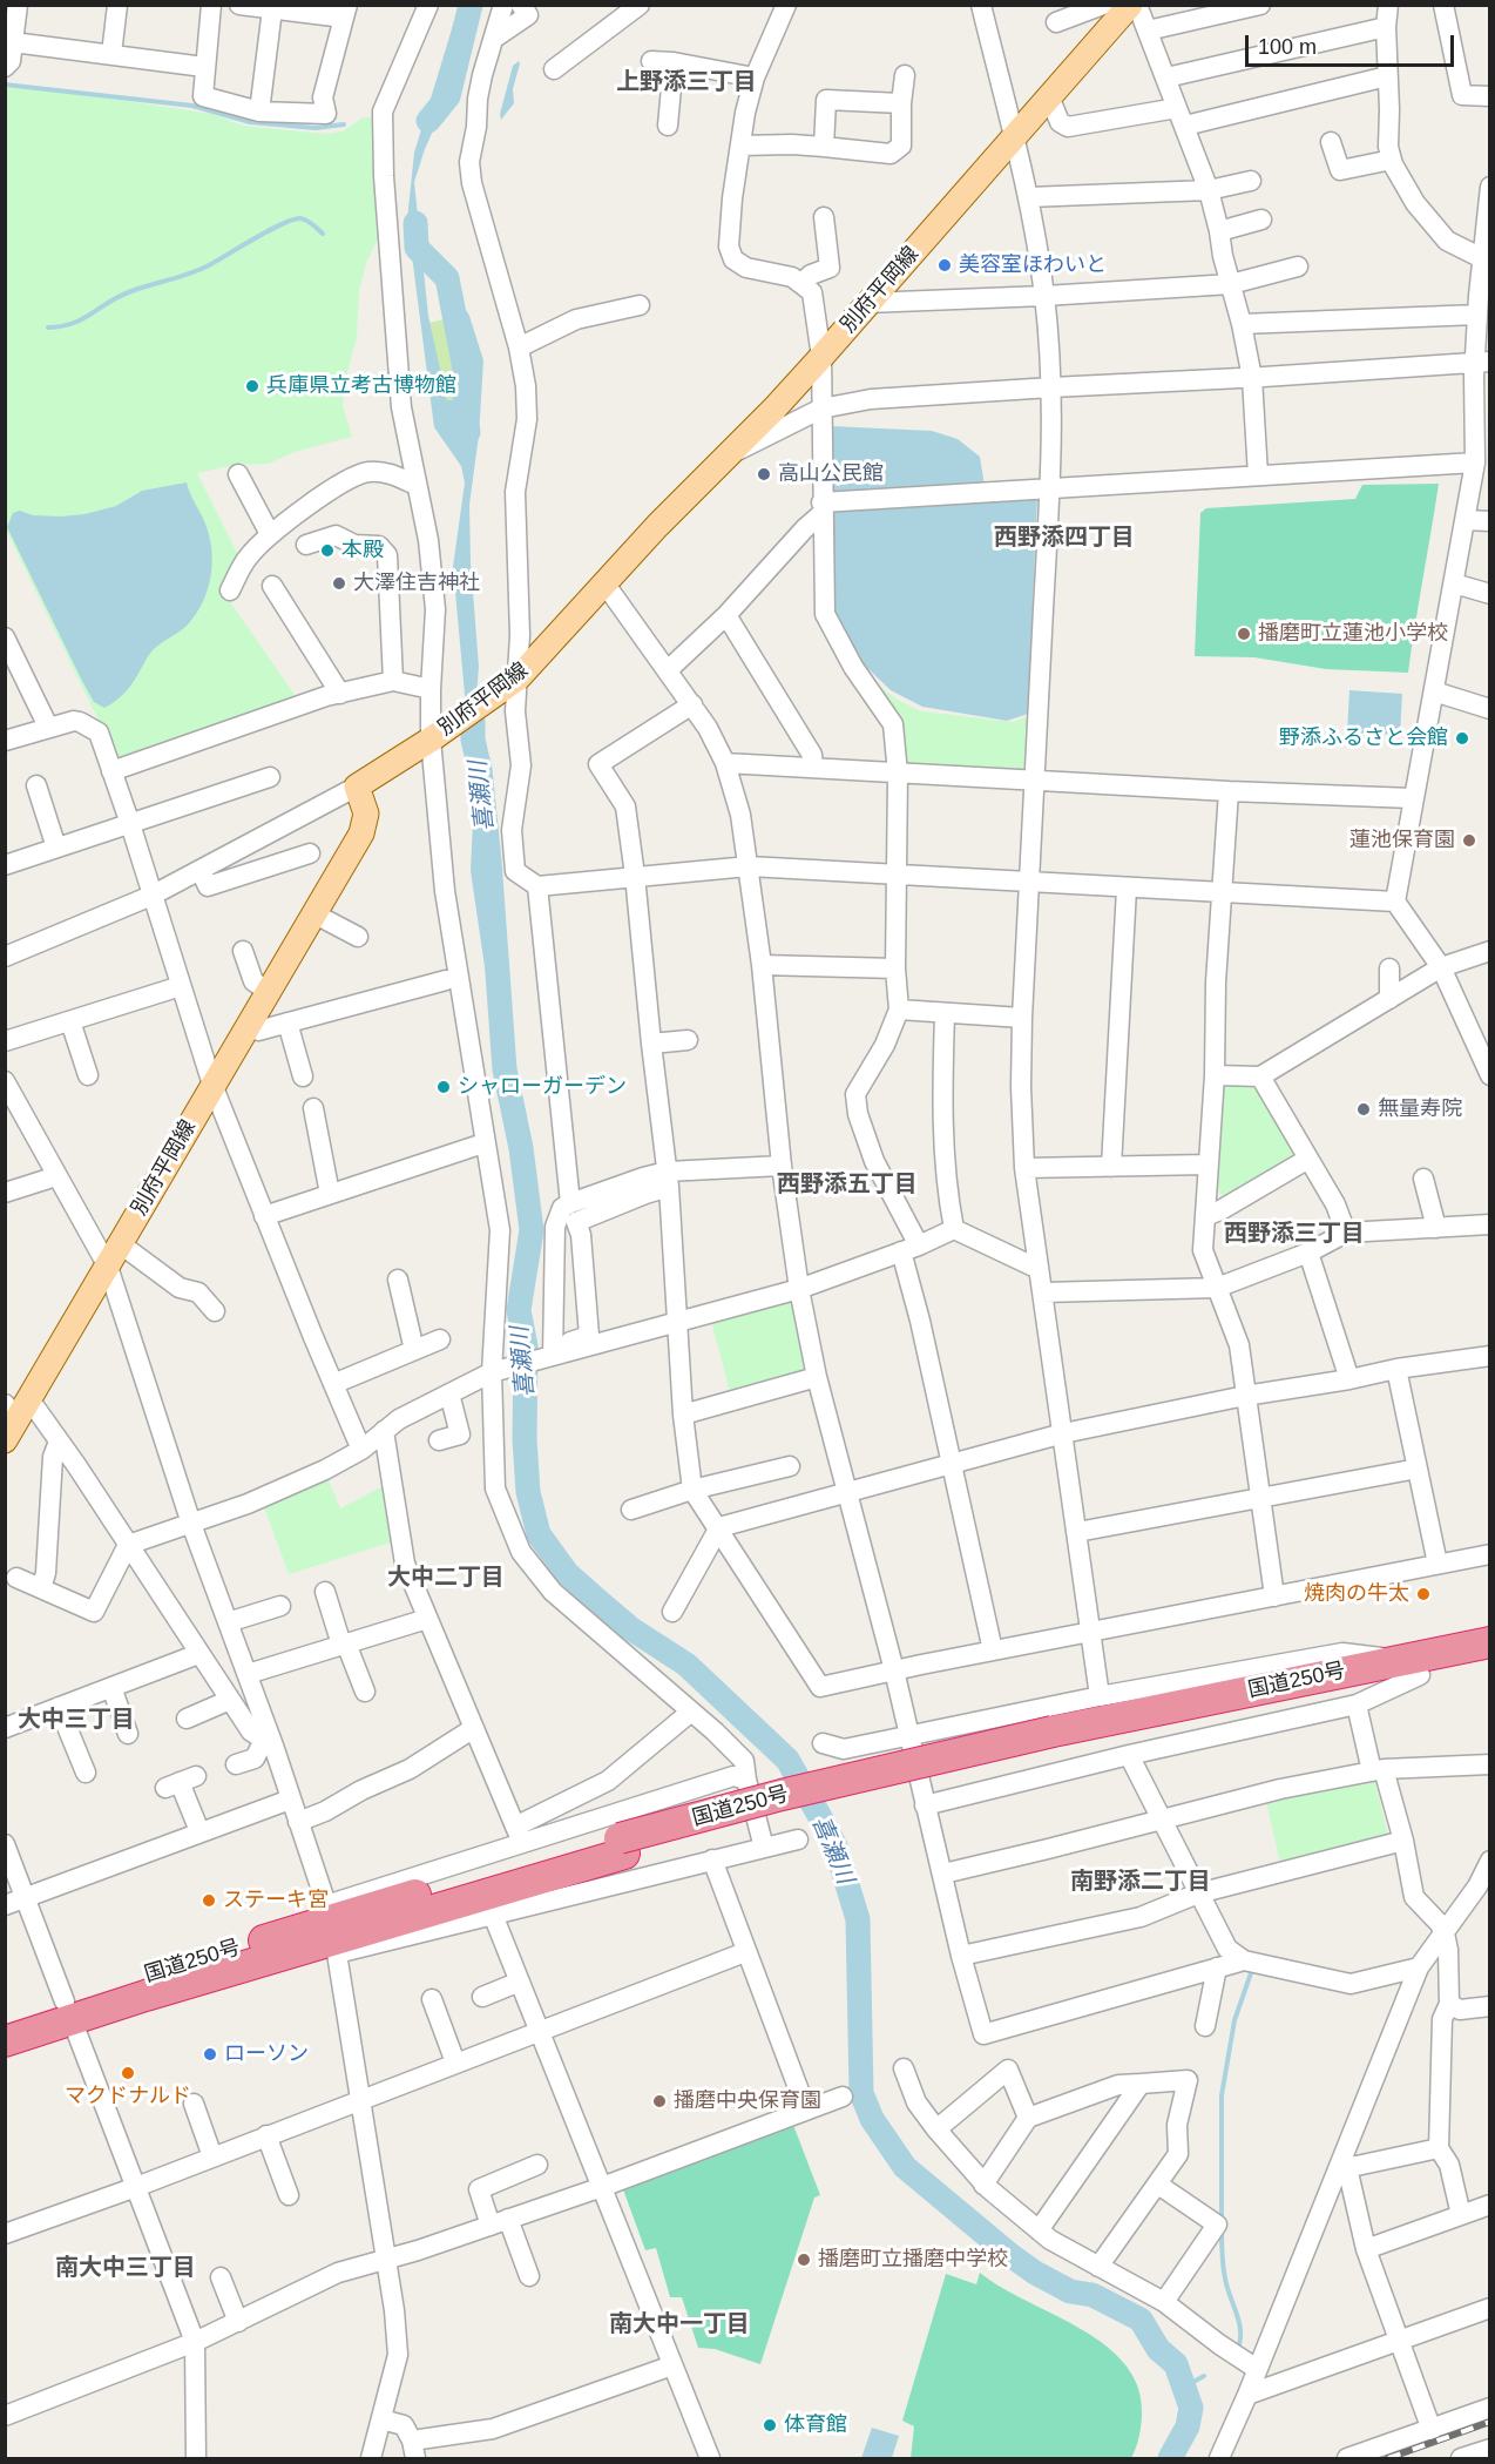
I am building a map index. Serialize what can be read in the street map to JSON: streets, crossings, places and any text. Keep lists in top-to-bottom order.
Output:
{
  "streets": {
    "highway": ["国道250号"],
    "main road": ["別府平岡線"]
  },
  "districts": [
    "上野添三丁目",
    "西野添四丁目",
    "西野添五丁目",
    "西野添三丁目",
    "大中二丁目",
    "大中三丁目",
    "南野添二丁目",
    "南大中三丁目",
    "南大中一丁目"
  ],
  "water": ["喜瀬川"],
  "places": [
    "美容室ほわいと",
    "兵庫県立考古博物館",
    "高山公民館",
    "本殿",
    "大澤住吉神社",
    "播磨町立蓮池小学校",
    "野添ふるさと会館",
    "蓮池保育園",
    "シャローガーデン",
    "無量寿院",
    "焼肉の牛太",
    "ステーキ宮",
    "ローソン",
    "マクドナルド",
    "播磨中央保育園",
    "播磨町立播磨中学校",
    "体育館"
  ],
  "scale_bar": "100 m"
}
